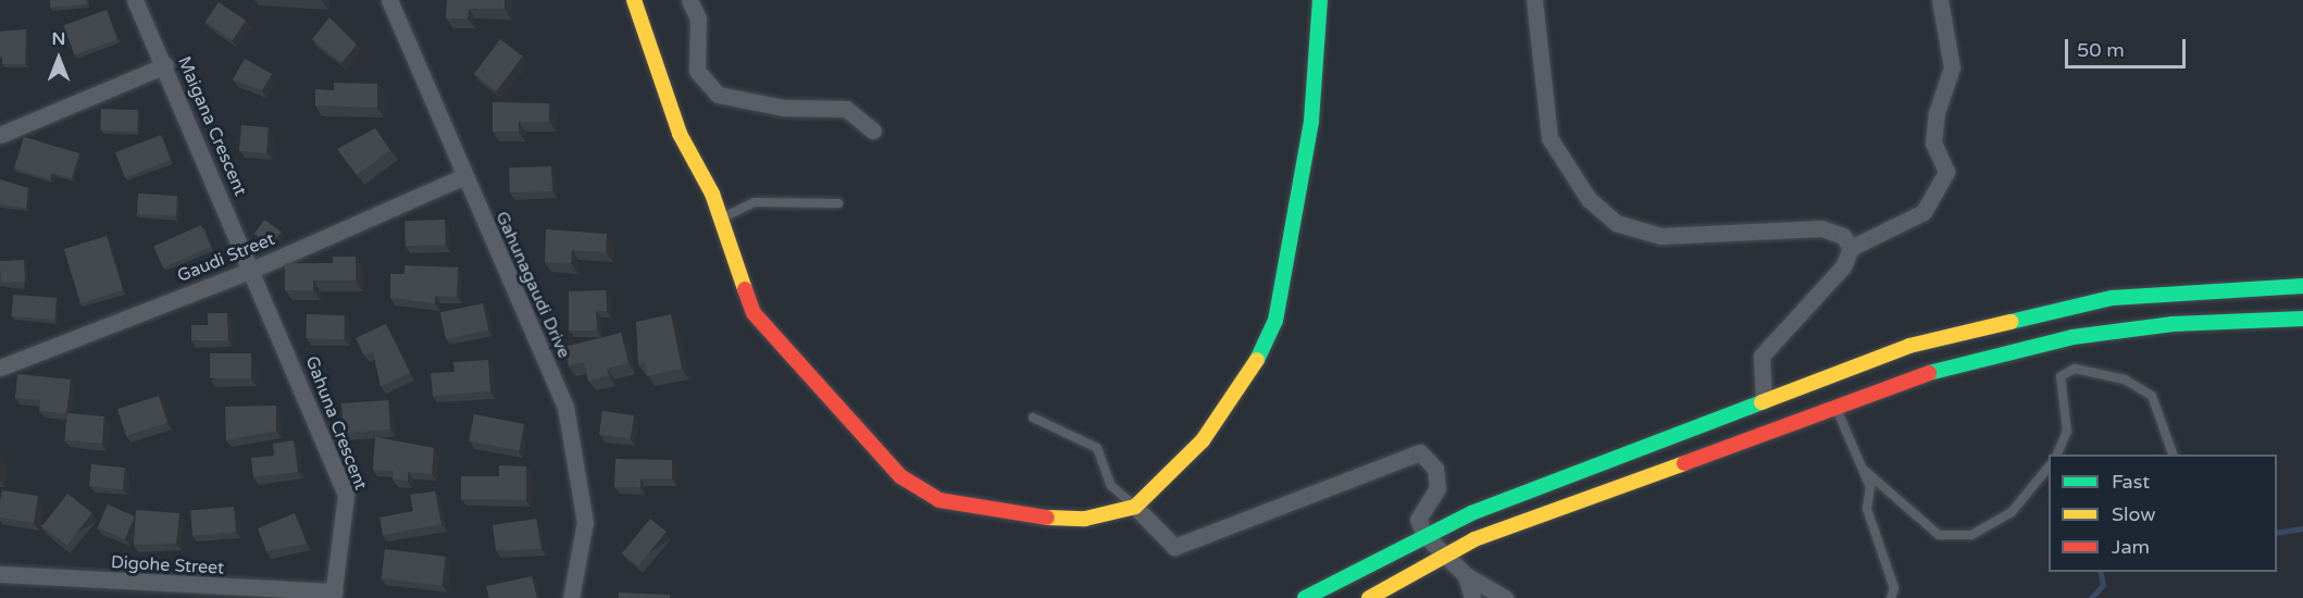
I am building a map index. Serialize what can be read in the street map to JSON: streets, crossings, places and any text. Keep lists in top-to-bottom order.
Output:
{
  "streets": {
    "street": [
      "Maigana Crescent",
      "Gaudi Street",
      "Gahunagaudi Drive",
      "Gahuna Crescent",
      "Digohe Street"
    ]
  },
  "crossings": [
    ["Maigana Crescent", "Gaudi Street"],
    ["Maigana Crescent", "Gahuna Crescent"],
    ["Gaudi Street", "Gahunagaudi Drive"],
    ["Gaudi Street", "Gahuna Crescent"],
    ["Gahuna Crescent", "Digohe Street"]
  ],
  "legend": ["Fast", "Slow", "Jam"],
  "scale_bar": "50 m",
  "north": "top"
}
